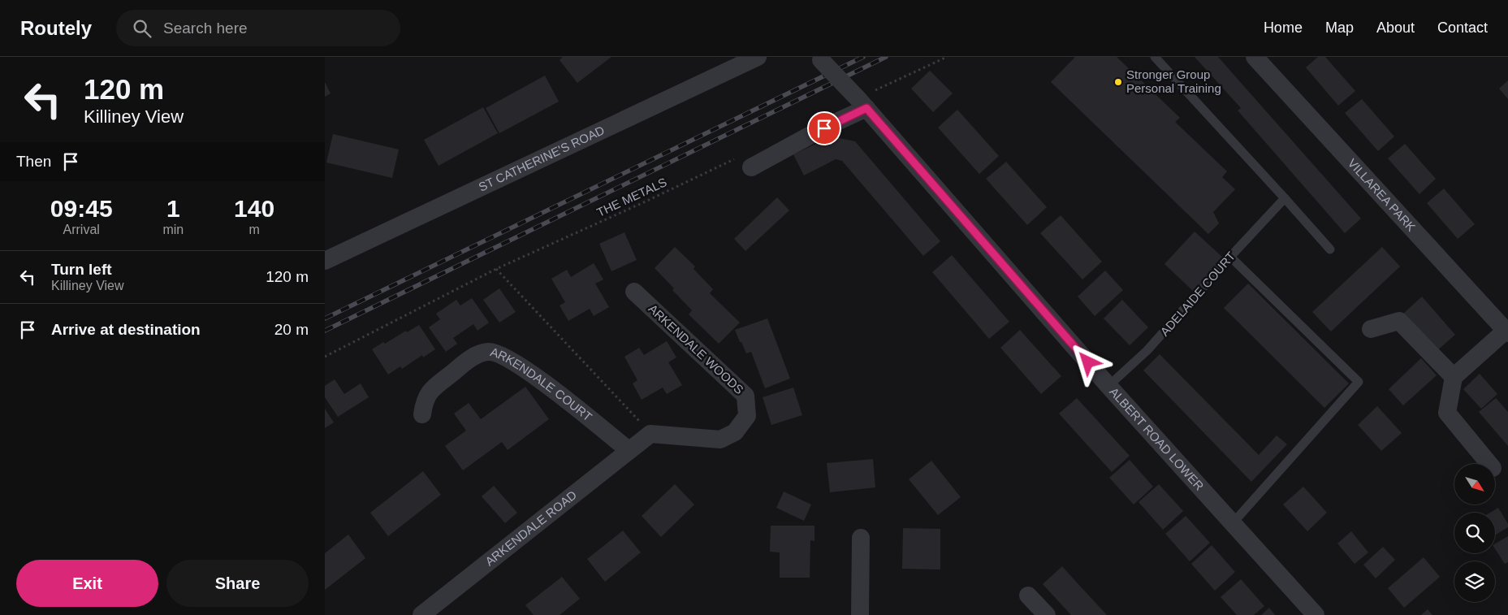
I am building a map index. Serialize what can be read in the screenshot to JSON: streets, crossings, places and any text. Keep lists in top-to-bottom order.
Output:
{
  "streets": {
    "street": [
      "ST CATHERINE'S ROAD",
      "VILLAREA PARK",
      "ARKENDALE WOODS",
      "ARKENDALE COURT",
      "ALBERT ROAD LOWER",
      "ARKENDALE ROAD"
    ],
    "lane": ["ADELAIDE COURT"],
    "path": ["THE METALS"]
  },
  "crossings": [
    ["ADELAIDE COURT", "ALBERT ROAD LOWER"],
    ["ARKENDALE WOODS", "ARKENDALE COURT"],
    ["ARKENDALE WOODS", "ARKENDALE ROAD"],
    ["ARKENDALE COURT", "ARKENDALE ROAD"]
  ],
  "places": ["Stronger Group Personal Training"],
  "north": "bottom right",
  "page": {
    "header": "Routely",
    "search": "Search here",
    "nav": [
      "Home",
      "Map",
      "About",
      "Contact"
    ],
    "turn": ["120 m", "Killiney View"],
    "then": "Then",
    "eta": [
      "09:45",
      "Arrival",
      "1",
      "min",
      "140",
      "m"
    ],
    "list": [
      {
        "name": "Turn left",
        "note": "Killiney View",
        "value": "120 m"
      },
      {
        "name": "Arrive at destination",
        "value": "20 m"
      }
    ],
    "buttons": ["Exit", "Share"]
  }
}
